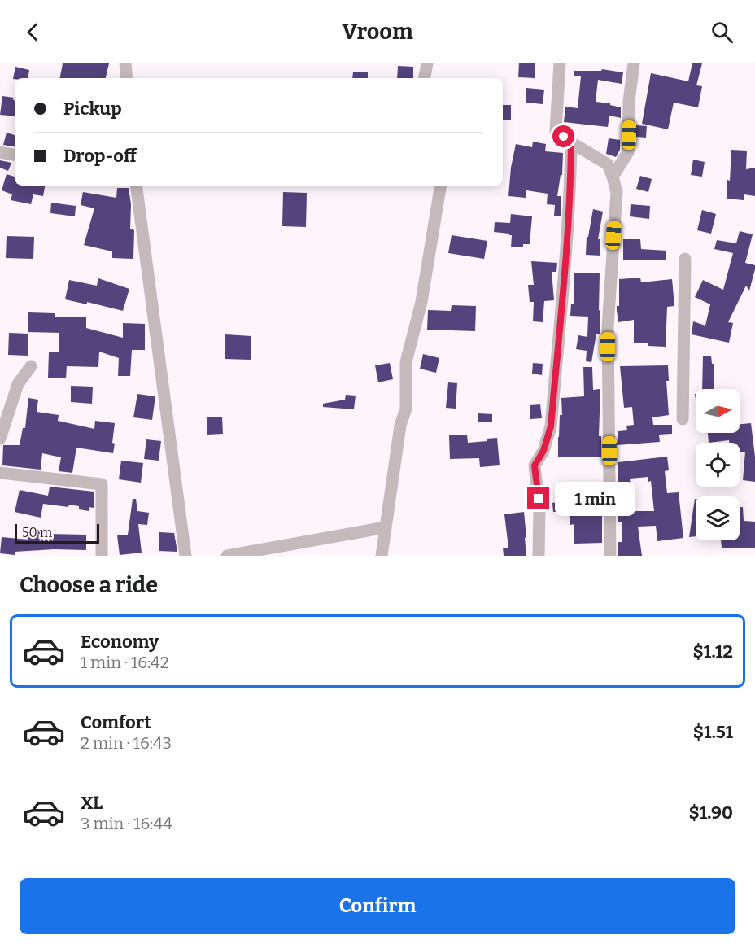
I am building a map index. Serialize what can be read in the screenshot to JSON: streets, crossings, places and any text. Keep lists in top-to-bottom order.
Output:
{
  "scale_bar": "50 m",
  "north": "right",
  "page": {
    "header": "Vroom",
    "banner": ["Pickup", "Drop-off"],
    "bubble": "1 min",
    "scale": "50 m",
    "heading": "Choose a ride",
    "list": [
      {
        "name": "Economy",
        "note": "1 min · 16:42",
        "value": "$1.12"
      },
      {
        "name": "Comfort",
        "note": "2 min · 16:43",
        "value": "$1.51"
      },
      {
        "name": "XL",
        "note": "3 min · 16:44",
        "value": "$1.90"
      }
    ],
    "buttons": "Confirm"
  }
}
